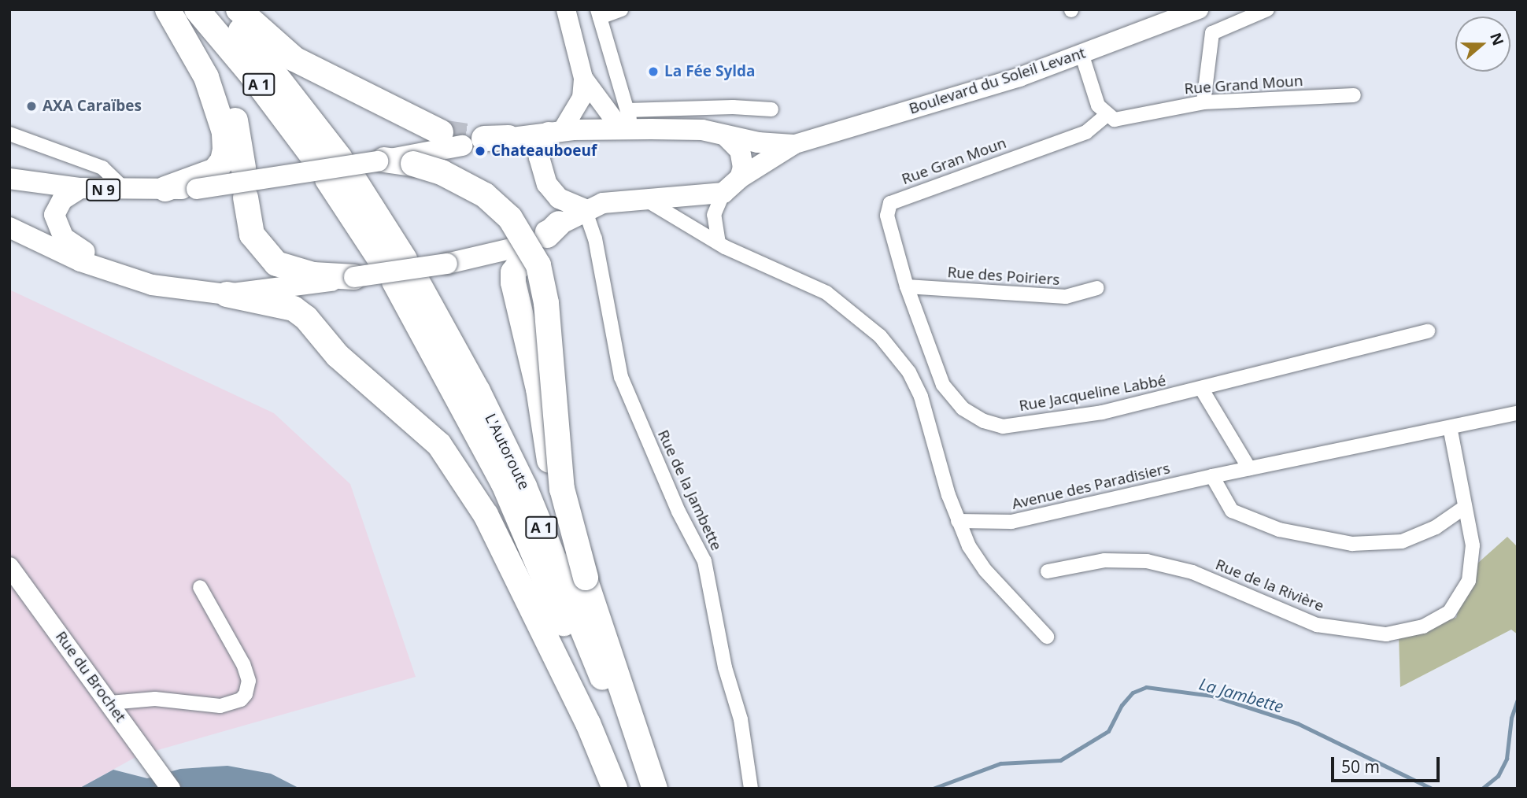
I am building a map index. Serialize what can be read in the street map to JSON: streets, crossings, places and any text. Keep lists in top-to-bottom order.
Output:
{
  "streets": {
    "highway": ["A 1", "L'Autoroute"],
    "main road": ["Boulevard du Soleil Levant", "N 9", "Rue du Brochet"],
    "street": [
      "Rue Grand Moun",
      "Rue Gran Moun",
      "Rue des Poiriers",
      "Rue Jacqueline Labbé",
      "Avenue des Paradisiers",
      "Rue de la Jambette",
      "Rue de la Rivière"
    ]
  },
  "crossings": [
    ["Rue Grand Moun", "Rue Gran Moun"],
    ["Rue Gran Moun", "Rue des Poiriers"],
    ["Rue Gran Moun", "Rue Jacqueline Labbé"],
    ["Rue des Poiriers", "Rue Jacqueline Labbé"],
    ["Avenue des Paradisiers", "Rue de la Rivière"]
  ],
  "water": ["La Jambette"],
  "places": ["La Fée Sylda", "AXA Caraïbes", "Chateauboeuf"],
  "scale_bar": "50 m",
  "north": "right"
}
